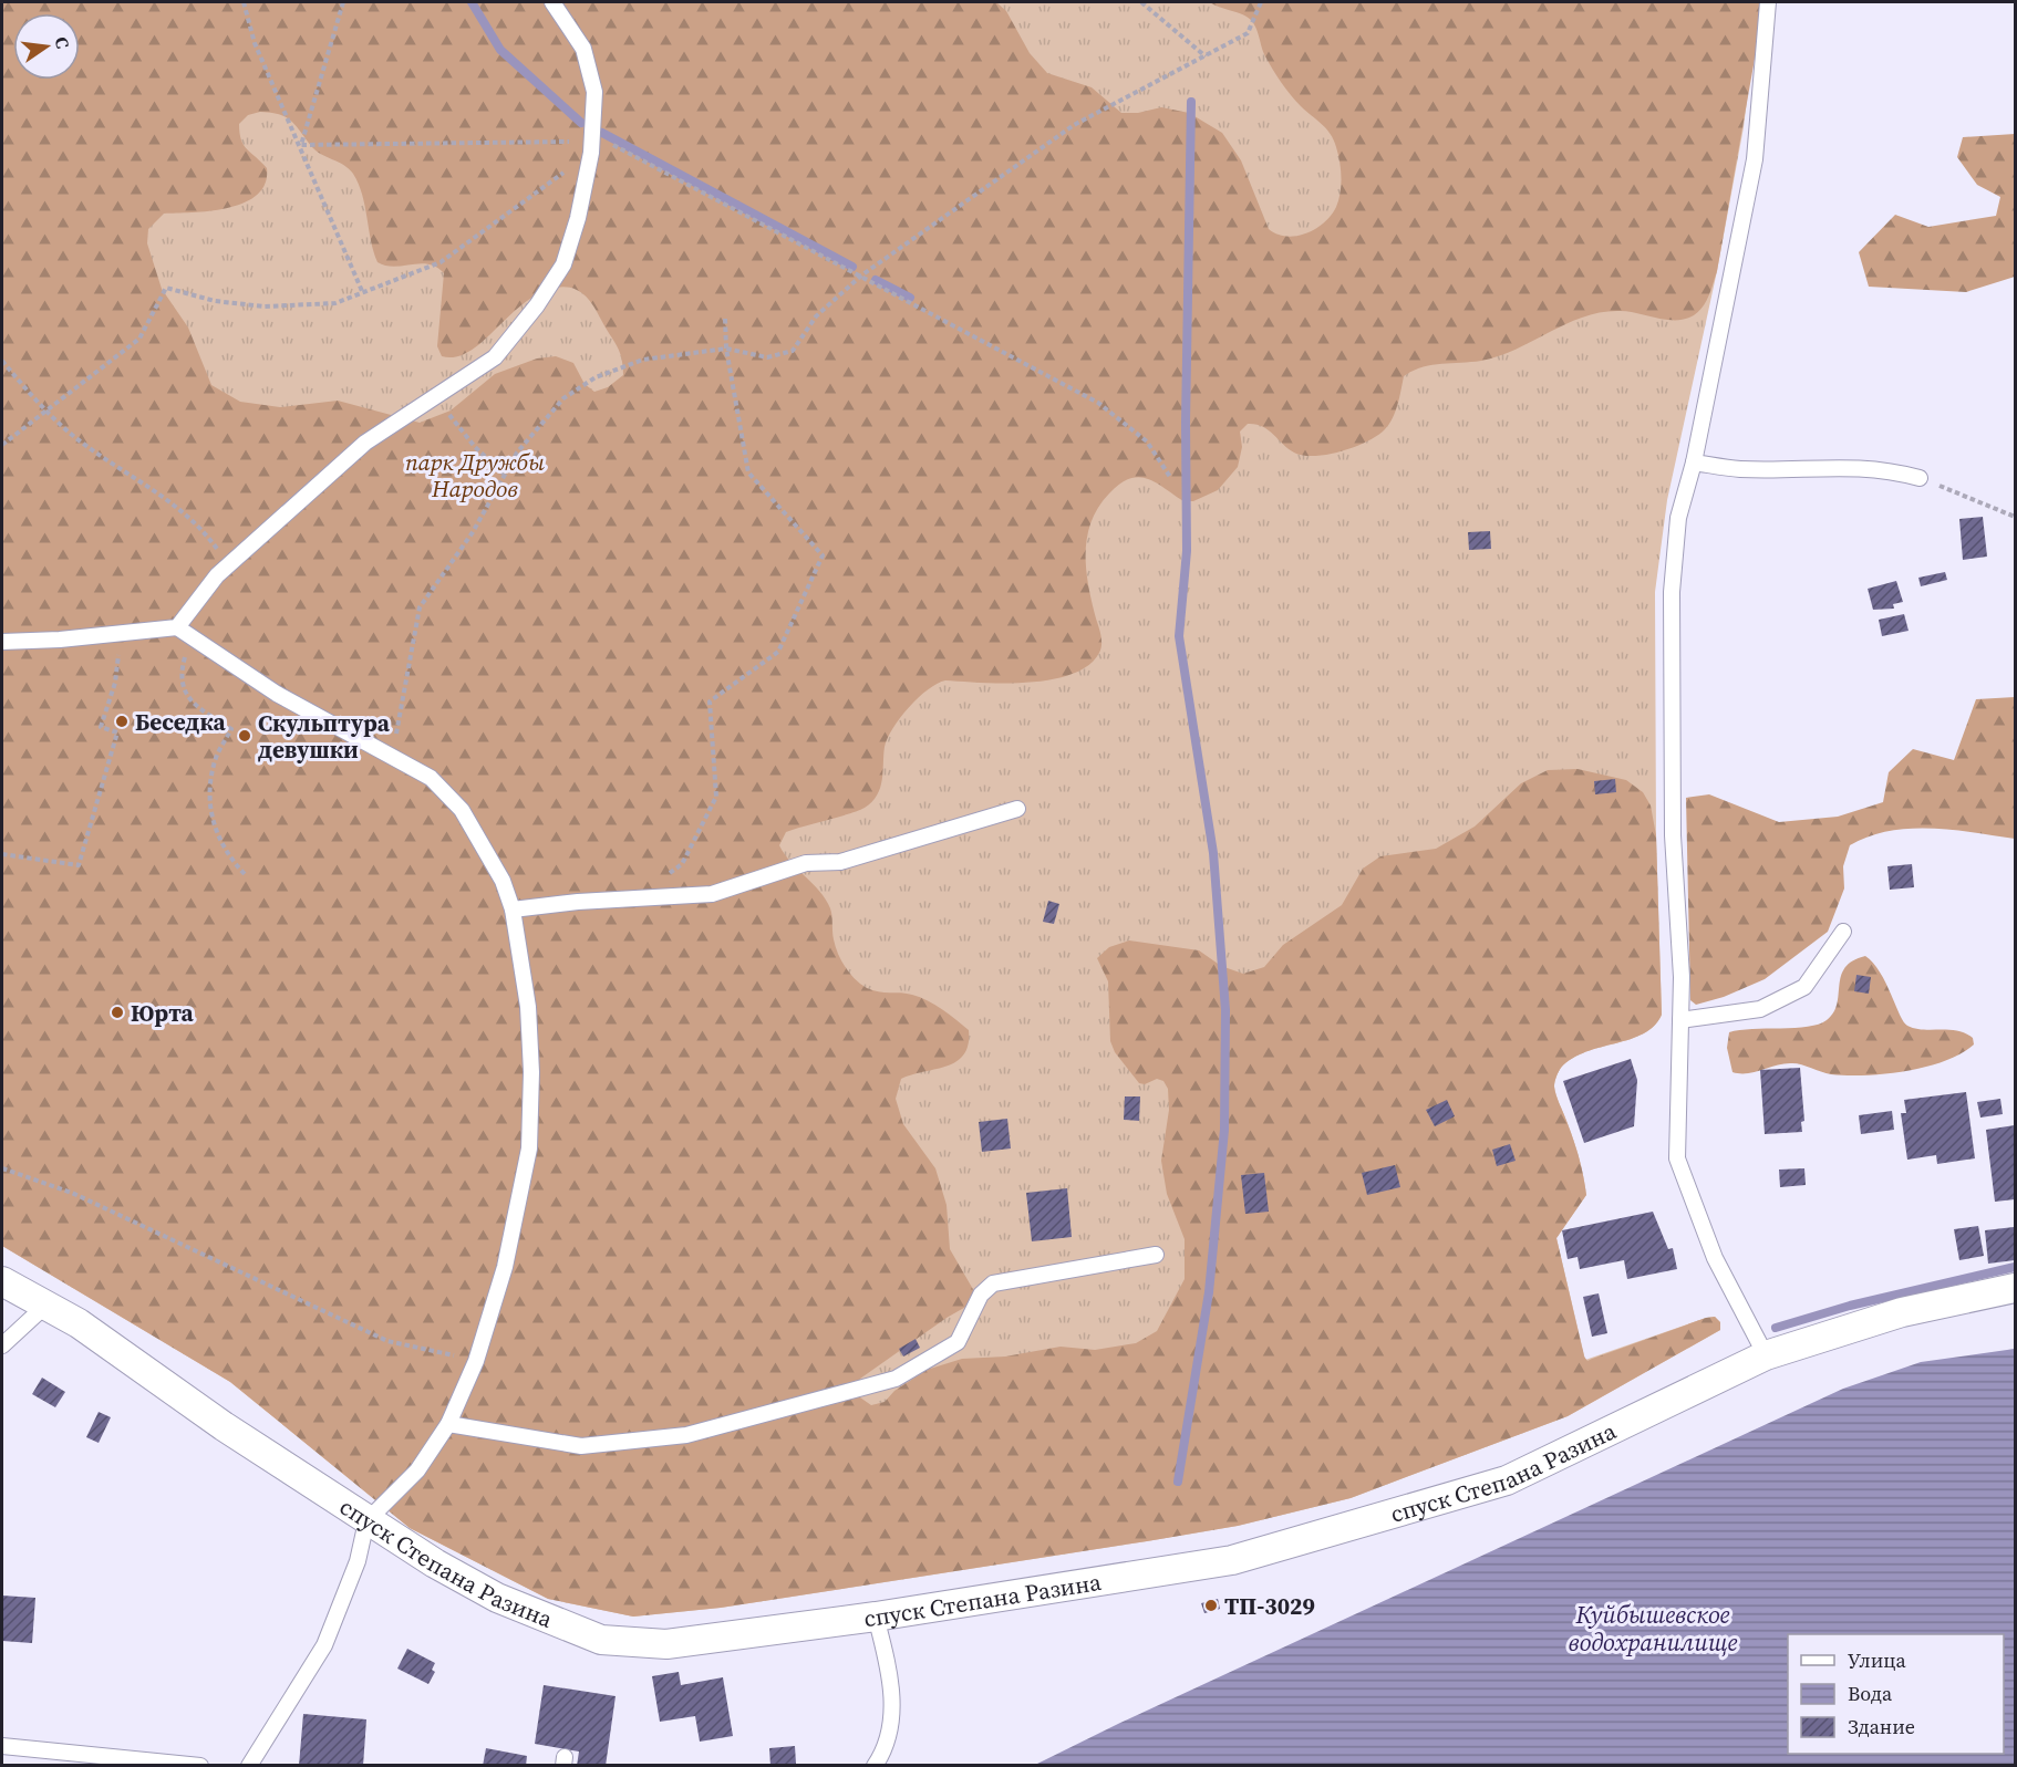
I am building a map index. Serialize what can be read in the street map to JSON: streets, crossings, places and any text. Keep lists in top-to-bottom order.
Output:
{
  "streets": {
    "street": ["спуск Степана Разина"]
  },
  "water": ["Куйбышевское водохранилище"],
  "parks": ["парк Дружбы Народов"],
  "places": [
    "Беседка",
    "Скульптура девушки",
    "Юрта",
    "ТП-3029"
  ],
  "legend": ["Улица", "Вода", "Здание"],
  "north": "right"
}
